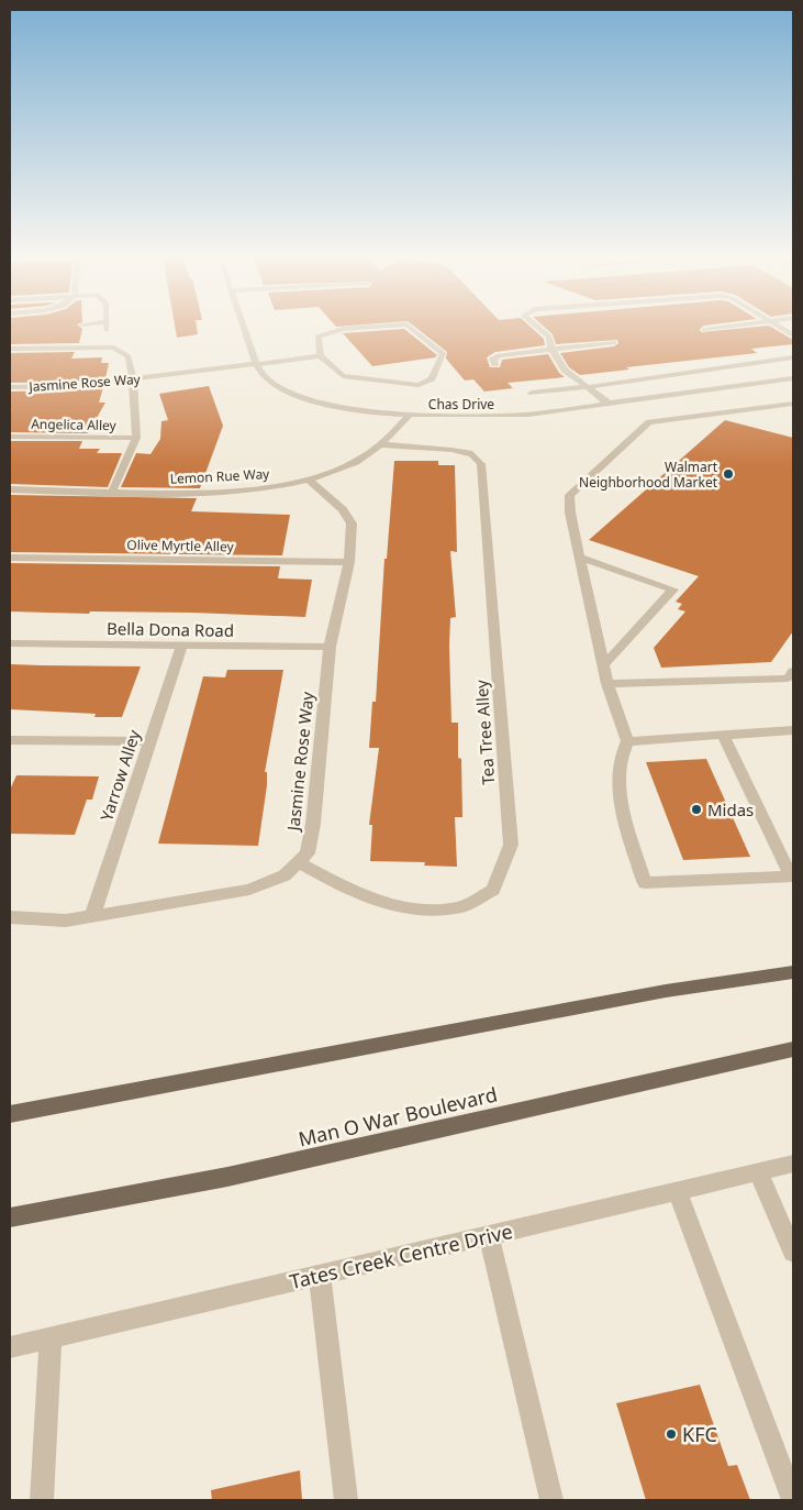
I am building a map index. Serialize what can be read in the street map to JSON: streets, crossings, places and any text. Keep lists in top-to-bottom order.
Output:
{
  "streets": {
    "main road": ["Man O War Boulevard"],
    "street": [
      "Jasmine Rose Way",
      "Chas Drive",
      "Angelica Alley",
      "Lemon Rue Way",
      "Olive Myrtle Alley",
      "Bella Dona Road",
      "Tea Tree Alley",
      "Yarrow Alley",
      "Tates Creek Centre Drive"
    ]
  },
  "crossings": [
    ["Jasmine Rose Way", "Chas Drive"],
    ["Jasmine Rose Way", "Lemon Rue Way"],
    ["Jasmine Rose Way", "Olive Myrtle Alley"],
    ["Jasmine Rose Way", "Bella Dona Road"],
    ["Jasmine Rose Way", "Tea Tree Alley"],
    ["Jasmine Rose Way", "Yarrow Alley"],
    ["Chas Drive", "Lemon Rue Way"],
    ["Lemon Rue Way", "Tea Tree Alley"],
    ["Bella Dona Road", "Yarrow Alley"]
  ],
  "places": ["Walmart Neighborhood Market", "Midas", "KFC"]
}
